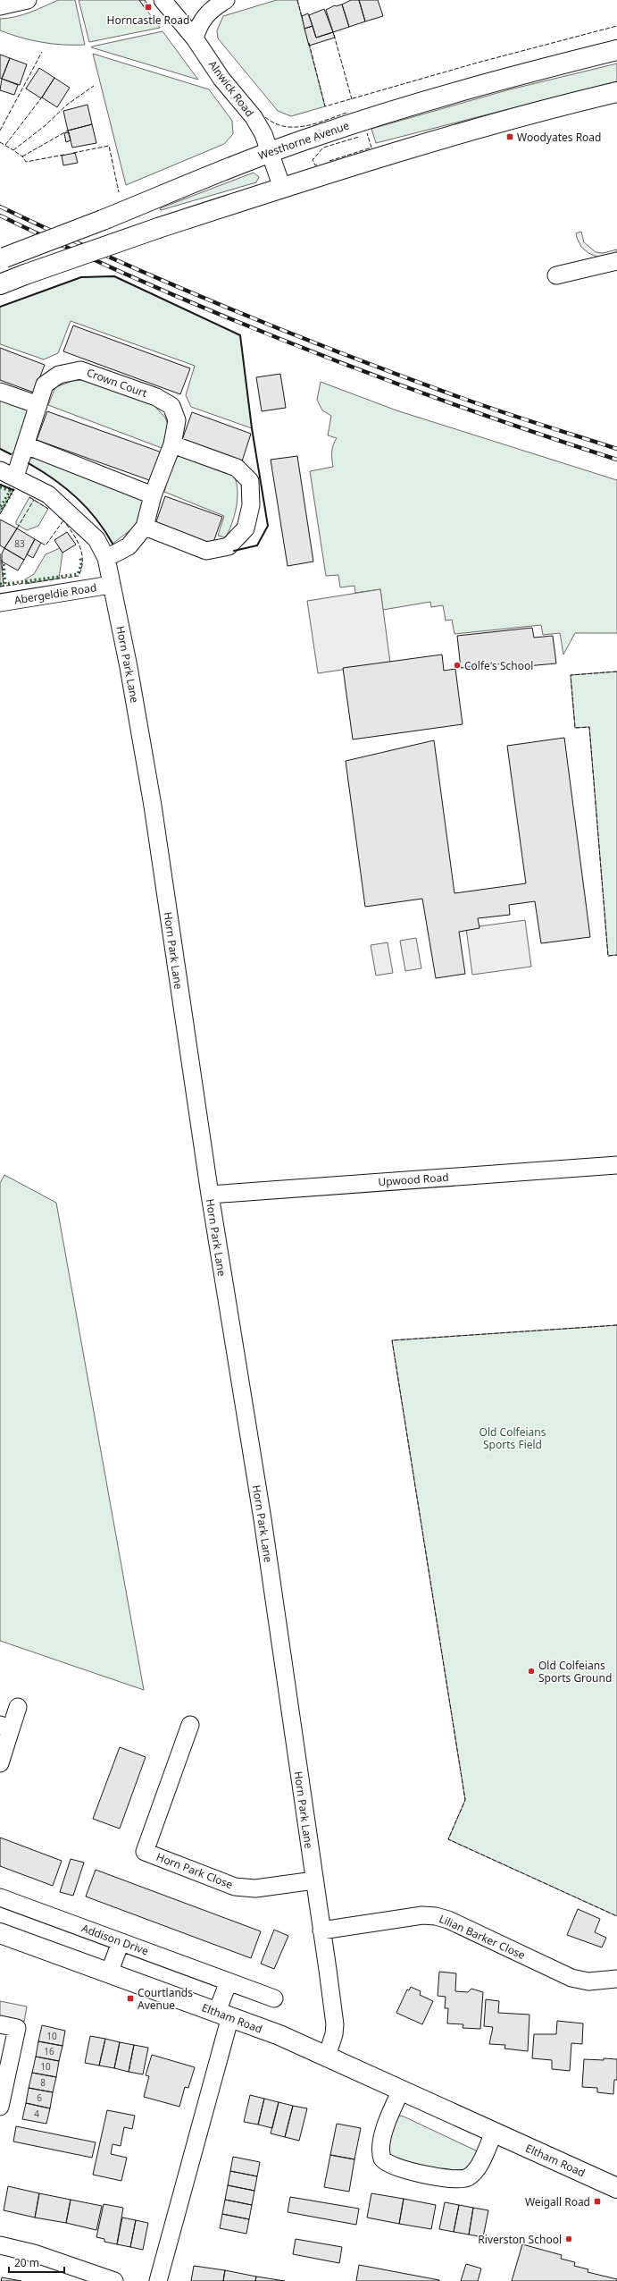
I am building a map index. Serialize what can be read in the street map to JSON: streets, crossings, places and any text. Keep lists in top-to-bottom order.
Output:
{
  "streets": {
    "highway": ["Westhorne Avenue", "Eltham Road"],
    "street": [
      "Alnwick Road",
      "Crown Court",
      "Abergeldie Road",
      "Horn Park Lane",
      "Upwood Road",
      "Horn Park Close",
      "Lilian Barker Close",
      "Addison Drive"
    ]
  },
  "crossings": [
    ["Alnwick Road", "Westhorne Avenue"],
    ["Crown Court", "Horn Park Lane"],
    ["Abergeldie Road", "Horn Park Lane"],
    ["Horn Park Lane", "Upwood Road"],
    ["Horn Park Lane", "Horn Park Close"],
    ["Horn Park Lane", "Lilian Barker Close"],
    ["Horn Park Lane", "Eltham Road"]
  ],
  "parks": ["Old Colfeians Sports Field"],
  "places": {
    "transit": [
      "Horncastle Road",
      "Woodyates Road",
      "Courtlands Avenue",
      "Weigall Road"
    ],
    "other": ["Colfe's School", "Old Colfeians Sports Ground", "Riverston School"]
  },
  "house_numbers": [
    "83",
    "10",
    "16",
    "10",
    "8",
    "6",
    "4"
  ],
  "scale_bar": "20 m"
}
